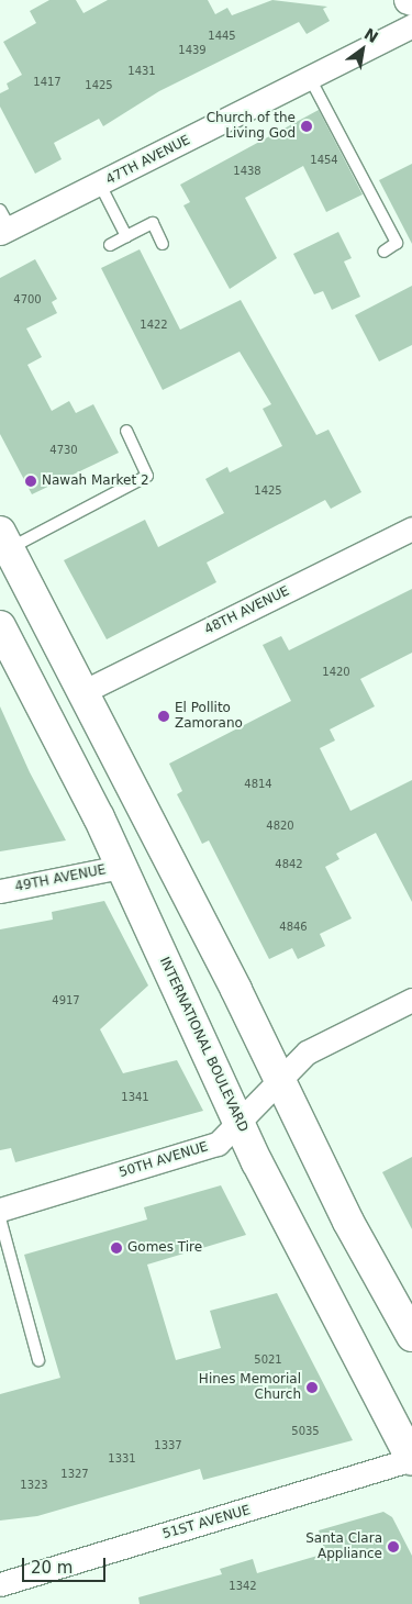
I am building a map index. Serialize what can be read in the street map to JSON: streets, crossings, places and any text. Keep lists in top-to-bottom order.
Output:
{
  "streets": {
    "main road": ["INTERNATIONAL BOULEVARD"],
    "street": [
      "47TH AVENUE",
      "48TH AVENUE",
      "49TH AVENUE",
      "50TH AVENUE",
      "51ST AVENUE"
    ]
  },
  "crossings": [
    ["49TH AVENUE", "INTERNATIONAL BOULEVARD"],
    ["INTERNATIONAL BOULEVARD", "50TH AVENUE"],
    ["INTERNATIONAL BOULEVARD", "51ST AVENUE"]
  ],
  "places": [
    "Church of the Living God",
    "Nawah Market 2",
    "El Pollito Zamorano",
    "Gomes Tire",
    "Hines Memorial Church",
    "Santa Clara Appliance"
  ],
  "house_numbers": [
    "1445",
    "1439",
    "1431",
    "1417",
    "1425",
    "1454",
    "1438",
    "4700",
    "1422",
    "4730",
    "1425",
    "1420",
    "4814",
    "4820",
    "4842",
    "4846",
    "4917",
    "1341",
    "5021",
    "5035",
    "1337",
    "1331",
    "1327",
    "1323",
    "1342"
  ],
  "scale_bar": "20 m",
  "north": "top right"
}
